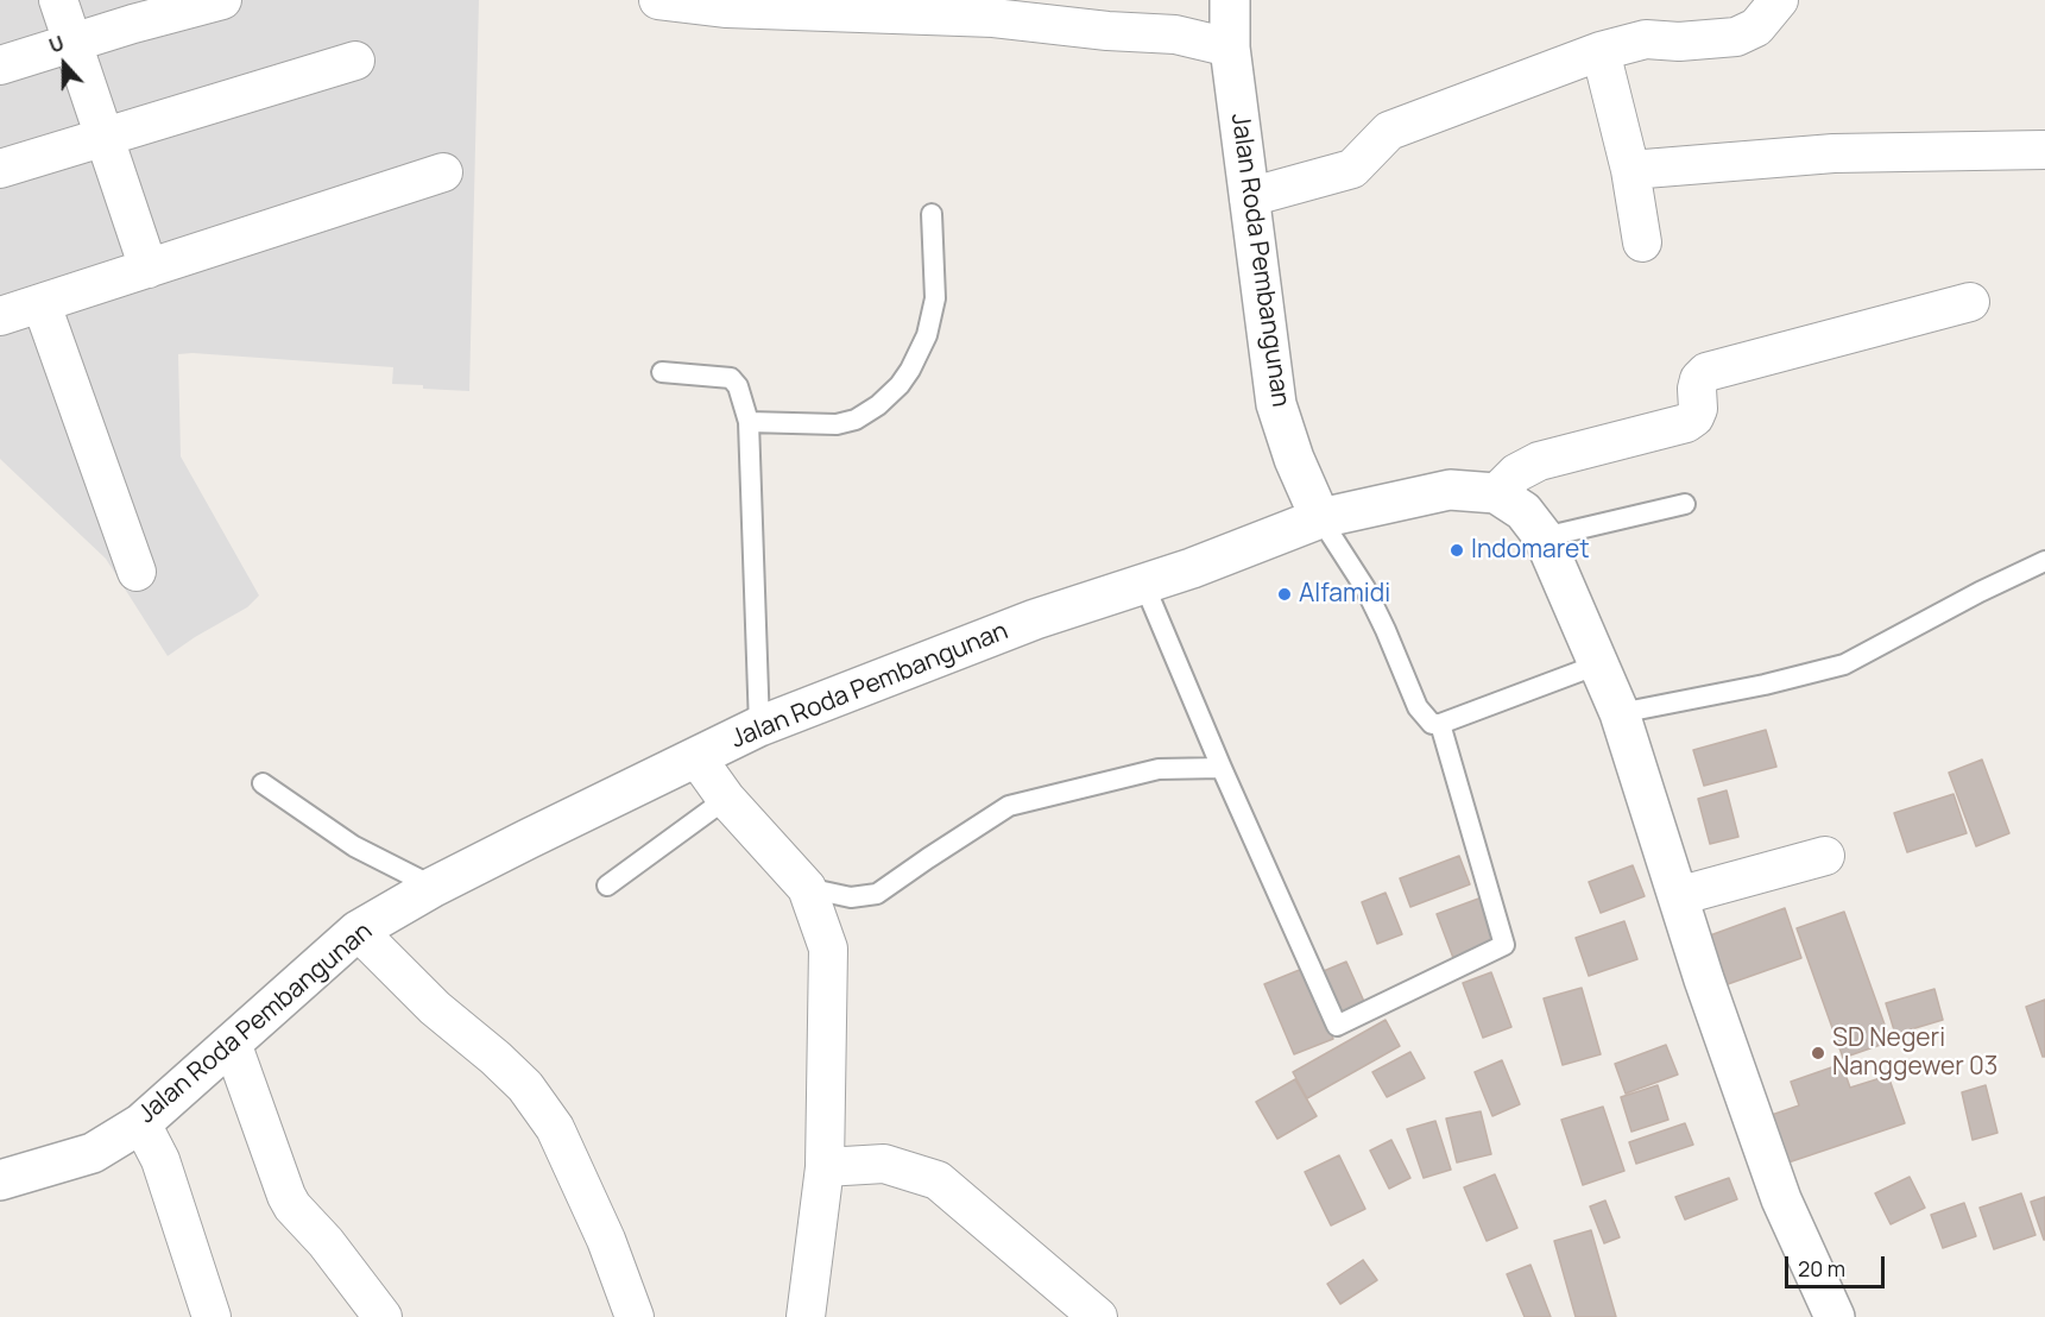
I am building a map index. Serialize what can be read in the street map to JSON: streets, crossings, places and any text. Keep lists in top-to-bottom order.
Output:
{
  "streets": {
    "street": ["Jalan Roda Pembangunan"]
  },
  "places": ["Indomaret", "Alfamidi", "SD Negeri Nanggewer 03"],
  "scale_bar": "20 m",
  "north": "top"
}
